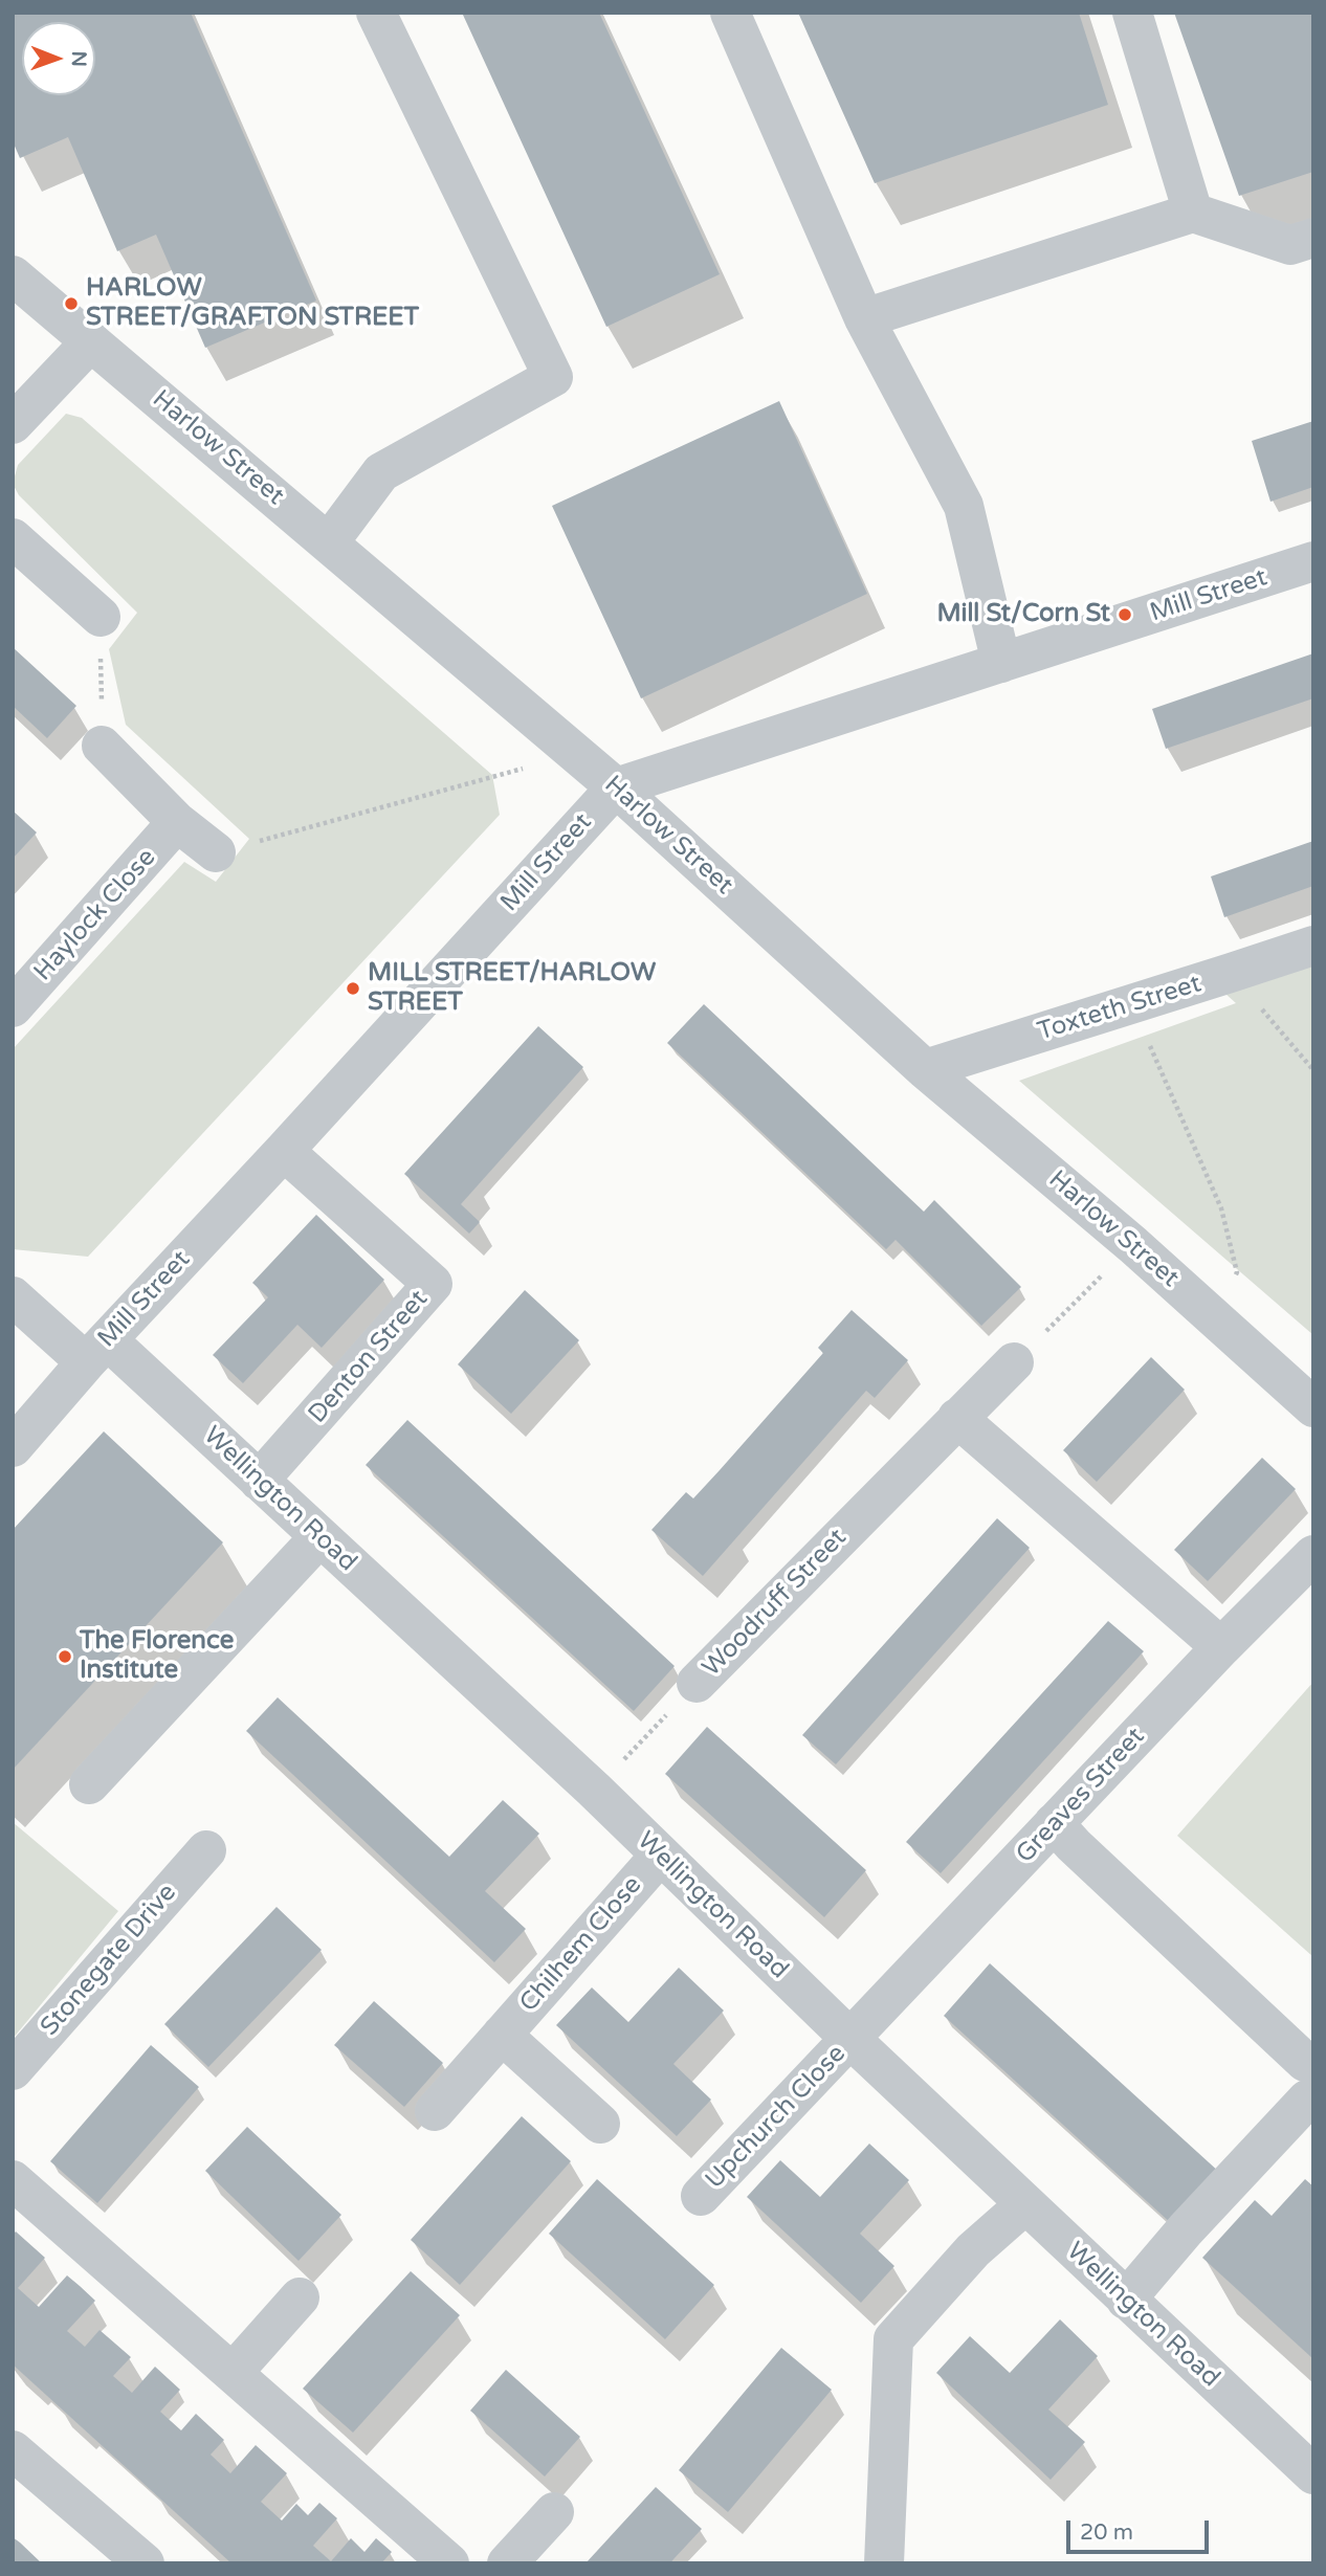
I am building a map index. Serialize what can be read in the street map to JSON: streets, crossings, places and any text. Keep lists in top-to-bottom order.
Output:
{
  "streets": {
    "street": [
      "Harlow Street",
      "Mill Street",
      "Haylock Close",
      "Toxteth Street",
      "Denton Street",
      "Wellington Road",
      "Woodruff Street",
      "Greaves Street",
      "Chilhem Close",
      "Stonegate Drive",
      "Upchurch Close"
    ]
  },
  "crossings": [
    ["Harlow Street", "Mill Street"],
    ["Harlow Street", "Toxteth Street"],
    ["Mill Street", "Denton Street"],
    ["Mill Street", "Wellington Road"],
    ["Denton Street", "Wellington Road"],
    ["Wellington Road", "Woodruff Street"],
    ["Wellington Road", "Greaves Street"],
    ["Wellington Road", "Chilhem Close"],
    ["Wellington Road", "Upchurch Close"],
    ["Greaves Street", "Upchurch Close"]
  ],
  "places": [
    "HARLOW STREET/GRAFTON STREET",
    "Mill St/Corn St",
    "MILL STREET/HARLOW STREET",
    "The Florence Institute"
  ],
  "scale_bar": "20 m",
  "north": "right"
}
